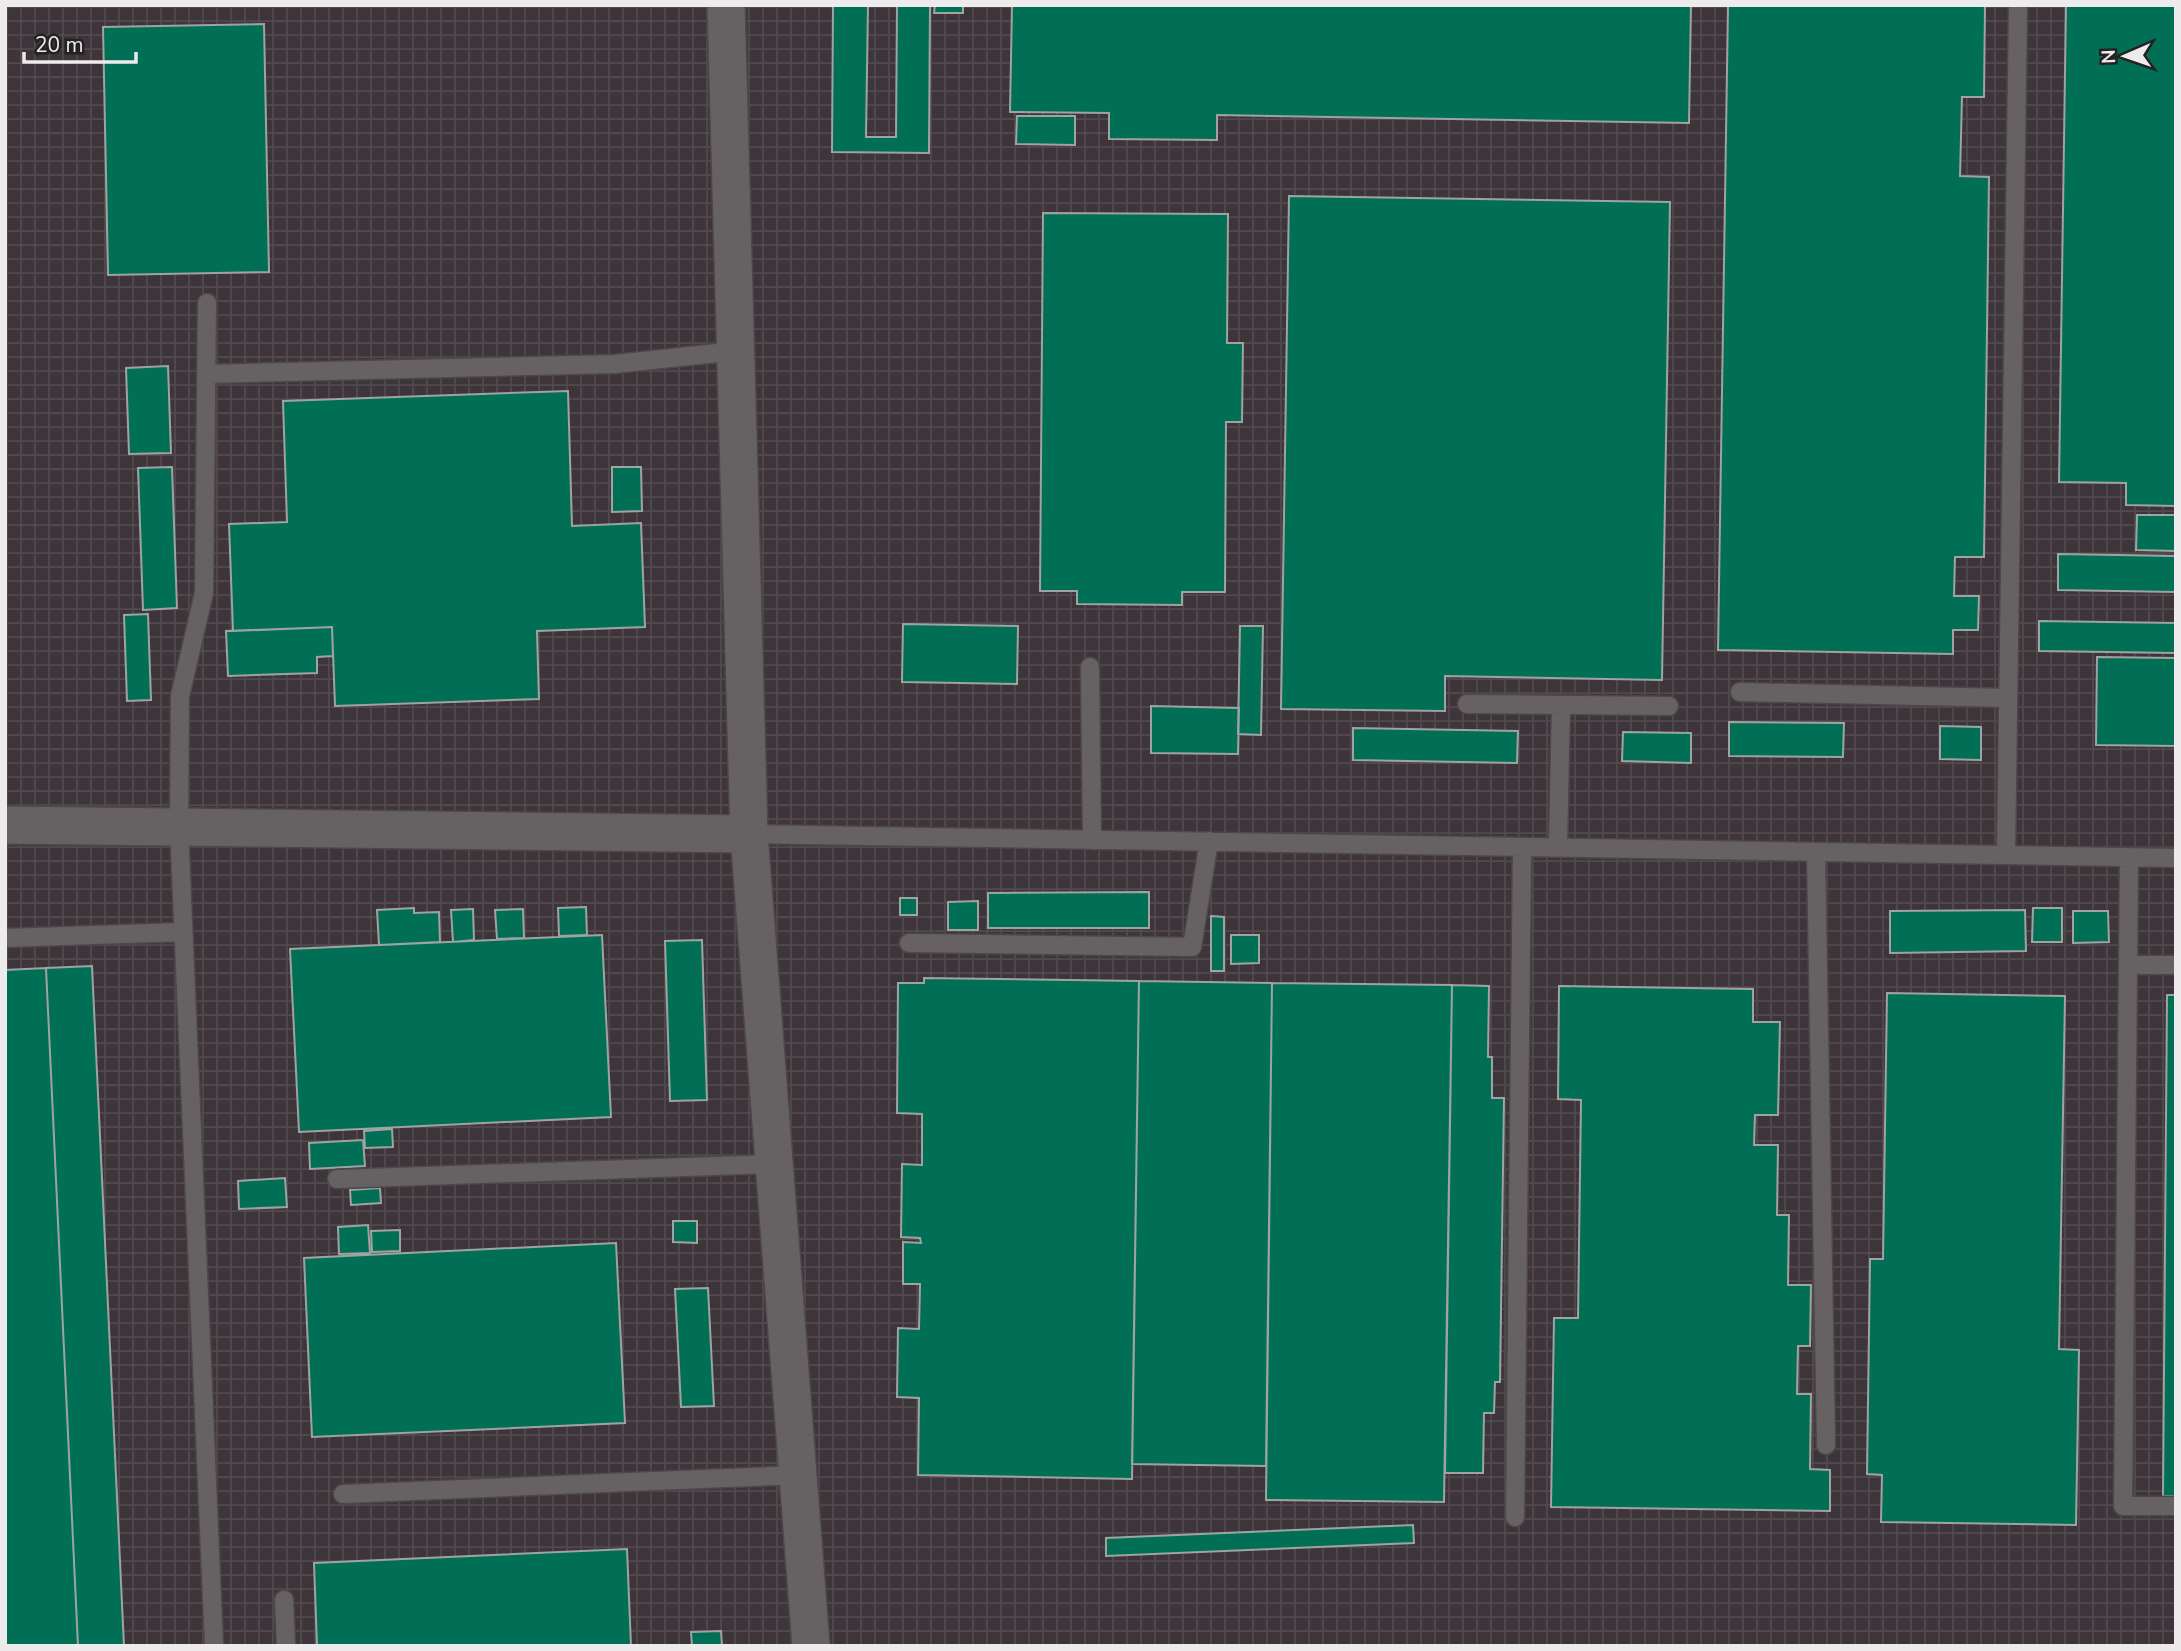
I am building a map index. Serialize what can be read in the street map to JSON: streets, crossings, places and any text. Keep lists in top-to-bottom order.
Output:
{
  "scale_bar": "20 m",
  "north": "left"
}
